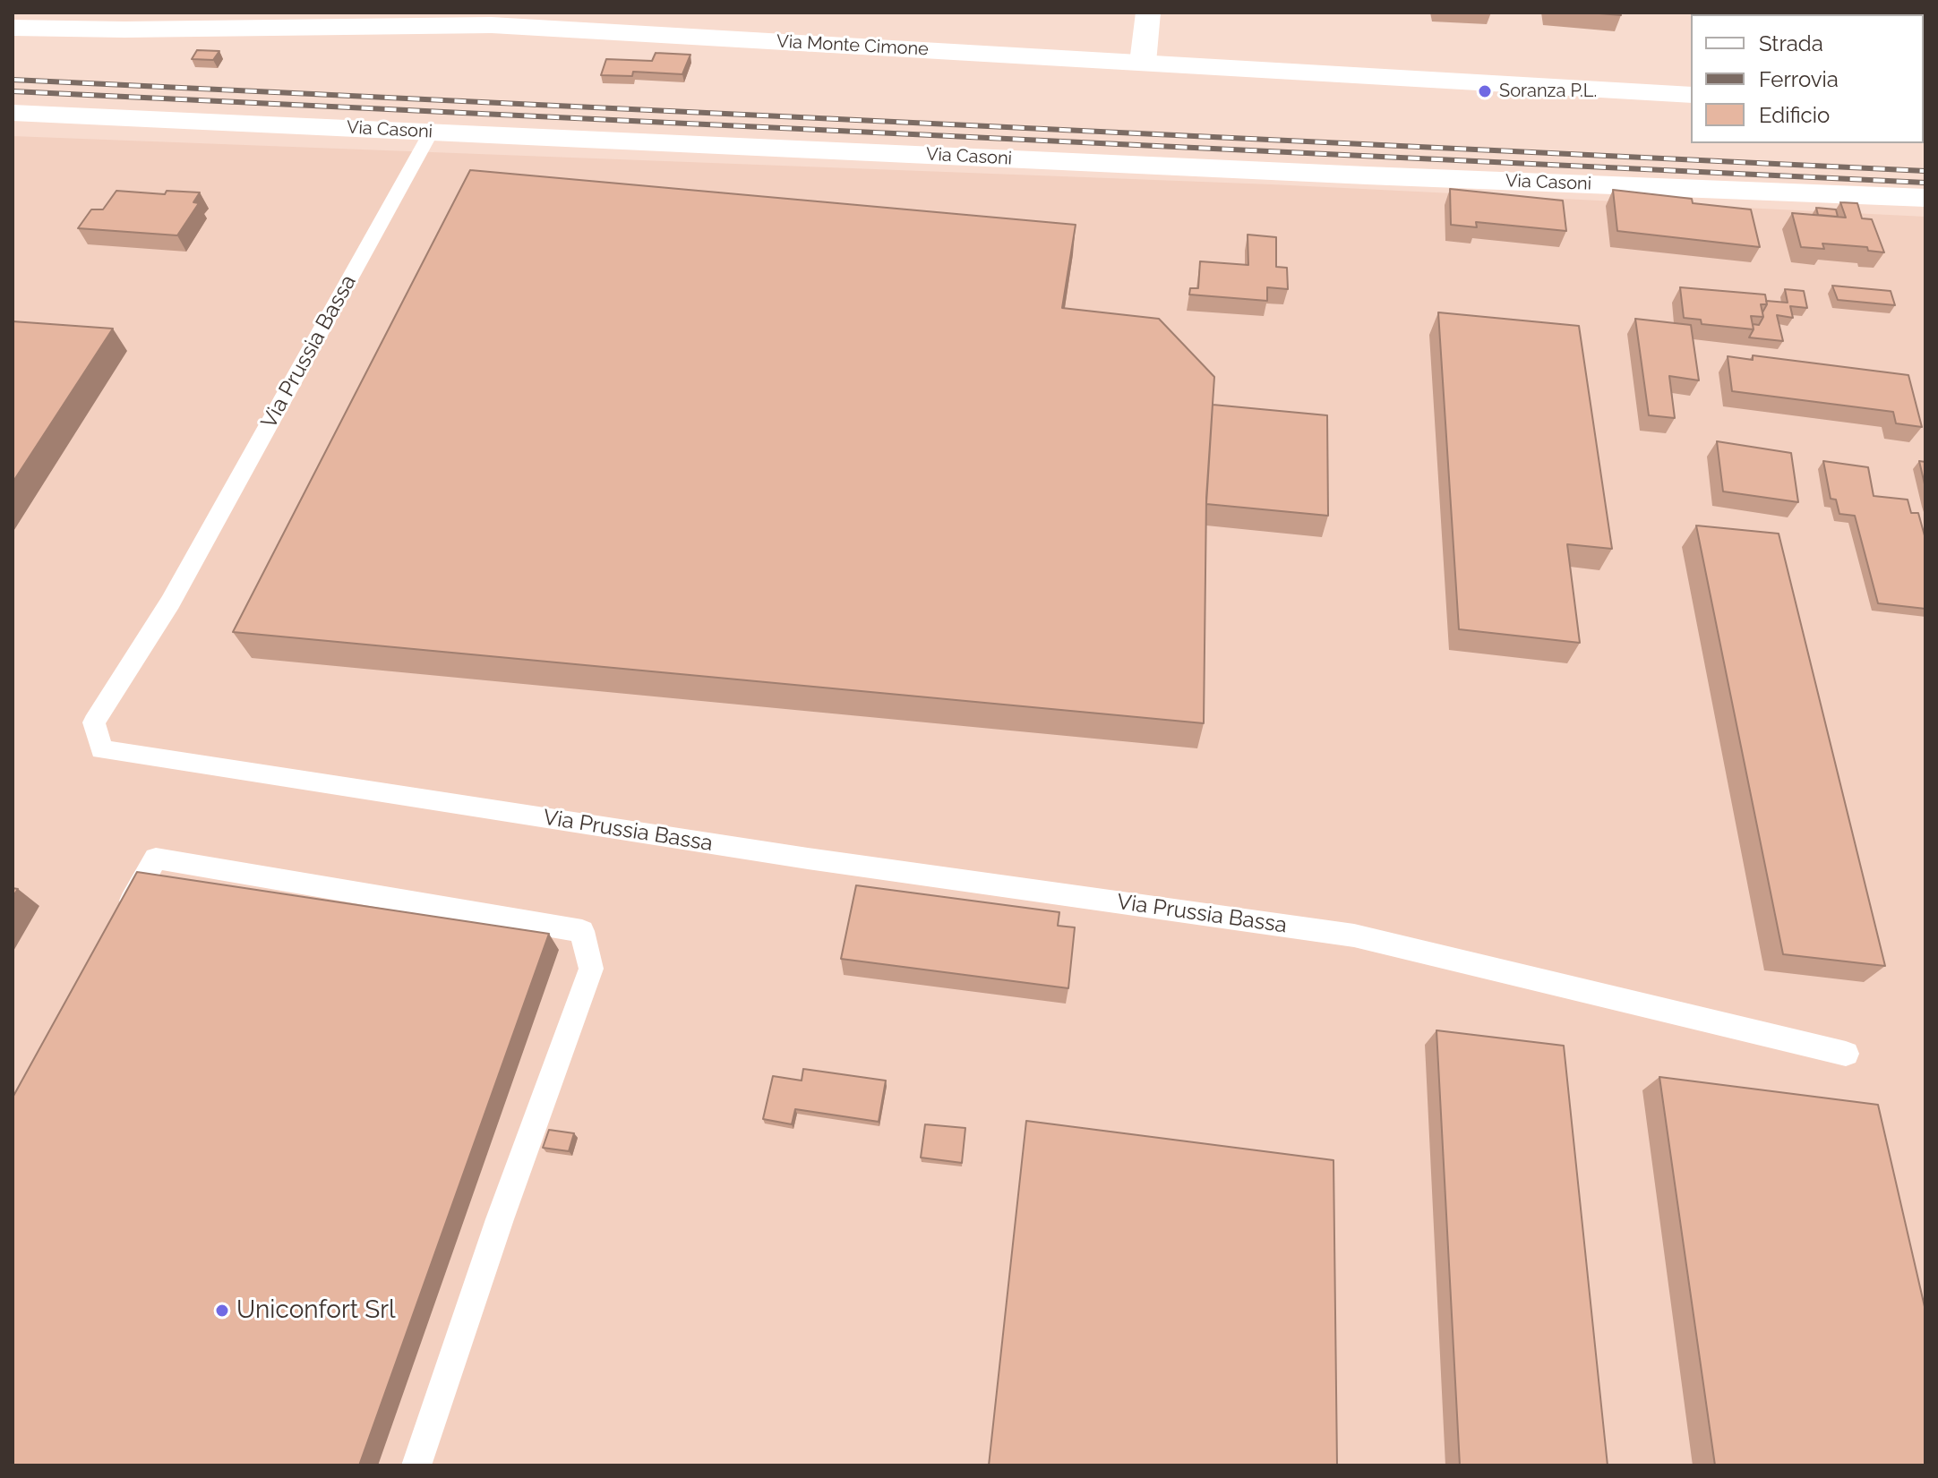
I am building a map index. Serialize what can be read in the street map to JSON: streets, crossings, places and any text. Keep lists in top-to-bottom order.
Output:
{
  "streets": {
    "street": ["Via Monte Cimone", "Via Casoni"],
    "lane": ["Via Prussia Bassa"]
  },
  "crossings": [
    ["Via Casoni", "Via Prussia Bassa"]
  ],
  "places": ["Soranza P.L.", "Uniconfort Srl"],
  "legend": ["Strada", "Ferrovia", "Edificio"]
}
